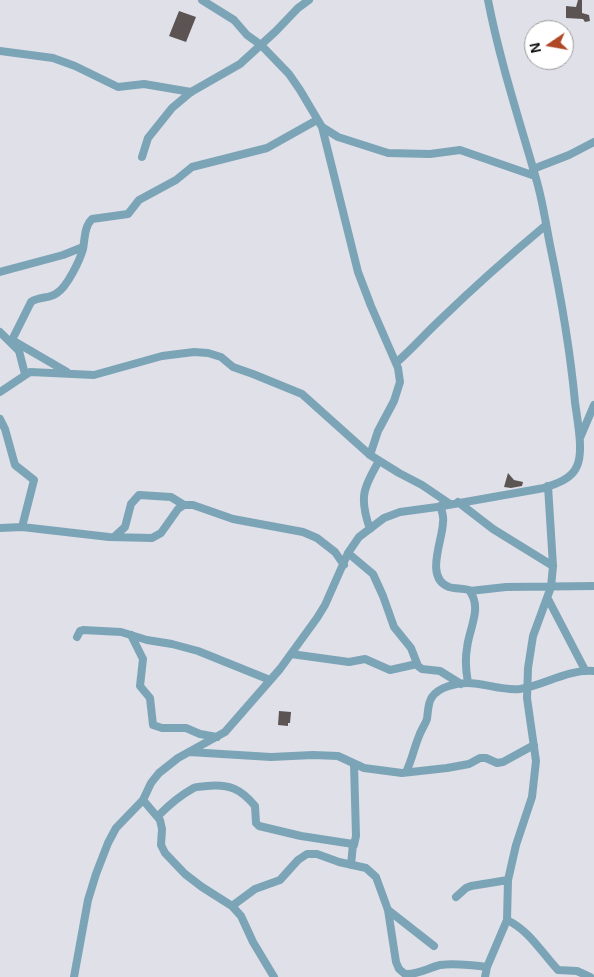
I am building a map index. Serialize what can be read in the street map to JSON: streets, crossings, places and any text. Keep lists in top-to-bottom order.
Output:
{
  "north": "left"
}
